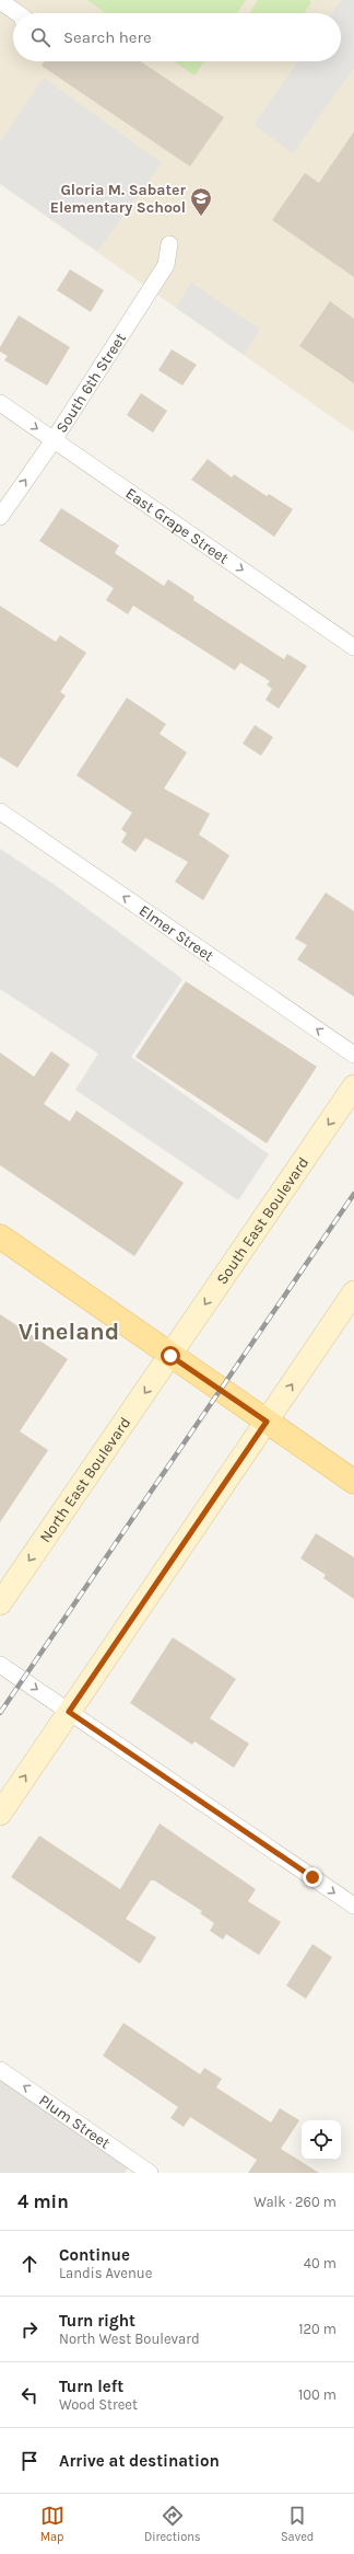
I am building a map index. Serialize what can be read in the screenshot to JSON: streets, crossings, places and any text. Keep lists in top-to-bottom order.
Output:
{
  "streets": {
    "main road": ["South East Boulevard", "North East Boulevard"],
    "street": [
      "South 6th Street",
      "East Grape Street",
      "Elmer Street",
      "Plum Street"
    ]
  },
  "crossings": [
    ["South 6th Street", "East Grape Street"],
    ["South East Boulevard", "North East Boulevard"]
  ],
  "one_way": ["East Grape Street", "Elmer Street", "Plum Street"],
  "districts": ["Vineland"],
  "places": {
    "school or university": ["Gloria M. Sabater Elementary School"]
  },
  "page": {
    "search": "Search here",
    "heading": ["4 min", "Walk · 260 m"],
    "list": [
      ["Continue", "Landis Avenue", "40 m"],
      ["Turn right", "North West Boulevard", "120 m"],
      ["Turn left", "Wood Street", "100 m"],
      "Arrive at destination"
    ],
    "nav": ["Map", "Directions", "Saved"]
  }
}
